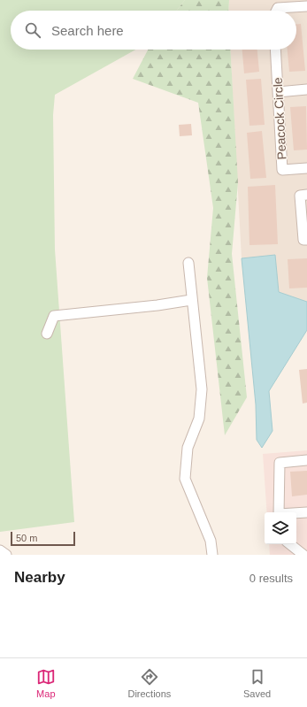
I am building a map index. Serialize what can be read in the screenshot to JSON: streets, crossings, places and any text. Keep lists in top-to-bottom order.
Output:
{
  "streets": {
    "street": ["Peacock Circle"]
  },
  "scale_bar": "50 m",
  "page": {
    "search": "Search here",
    "scale": "50 m",
    "heading": ["Nearby", "0 results"],
    "nav": ["Map", "Directions", "Saved"]
  }
}
